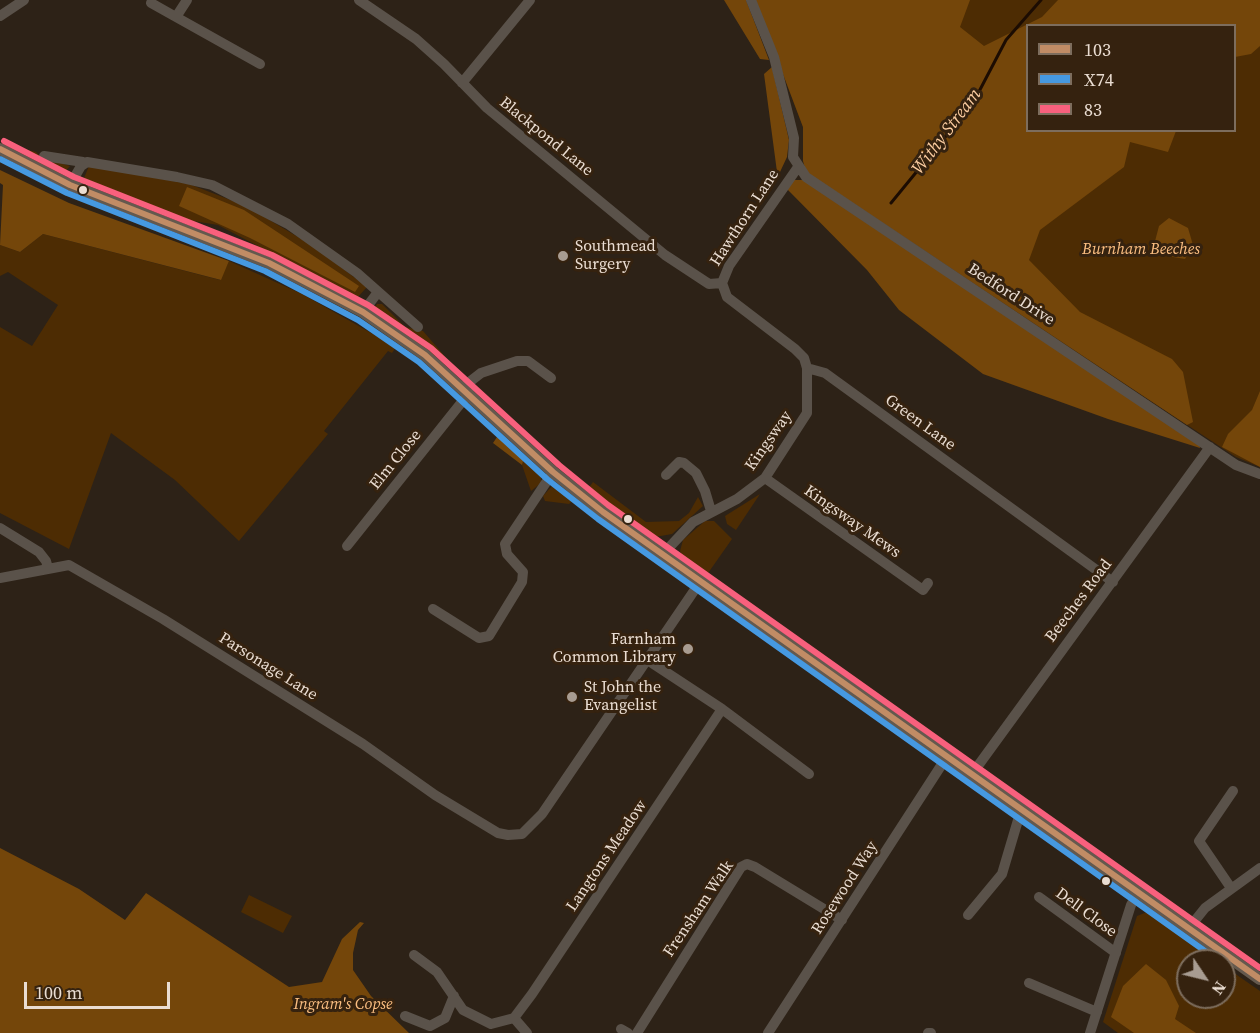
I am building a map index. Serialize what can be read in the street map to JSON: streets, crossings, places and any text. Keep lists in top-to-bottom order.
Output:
{
  "streets": {
    "street": [
      "Blackpond Lane",
      "Hawthorn Lane",
      "Bedford Drive",
      "Green Lane",
      "Kingsway",
      "Elm Close",
      "Kingsway Mews",
      "Beeches Road",
      "Parsonage Lane",
      "Langtons Meadow",
      "Rosewood Way",
      "Frensham Walk",
      "Dell Close"
    ]
  },
  "crossings": [
    ["Blackpond Lane", "Hawthorn Lane"],
    ["Blackpond Lane", "Green Lane"],
    ["Hawthorn Lane", "Bedford Drive"],
    ["Hawthorn Lane", "Green Lane"],
    ["Bedford Drive", "Beeches Road"],
    ["Green Lane", "Kingsway"],
    ["Green Lane", "Beeches Road"],
    ["Kingsway", "Kingsway Mews"],
    ["Rosewood Way", "Frensham Walk"]
  ],
  "water": ["Withy Stream"],
  "parks": ["Burnham Beeches", "Ingram's Copse"],
  "places": ["Southmead Surgery", "Farnham Common Library", "St John the Evangelist"],
  "lines": ["transit line 83", "transit line 103", "transit line X74"],
  "legend": ["103", "X74", "83"],
  "scale_bar": "100 m",
  "north": "bottom right"
}
